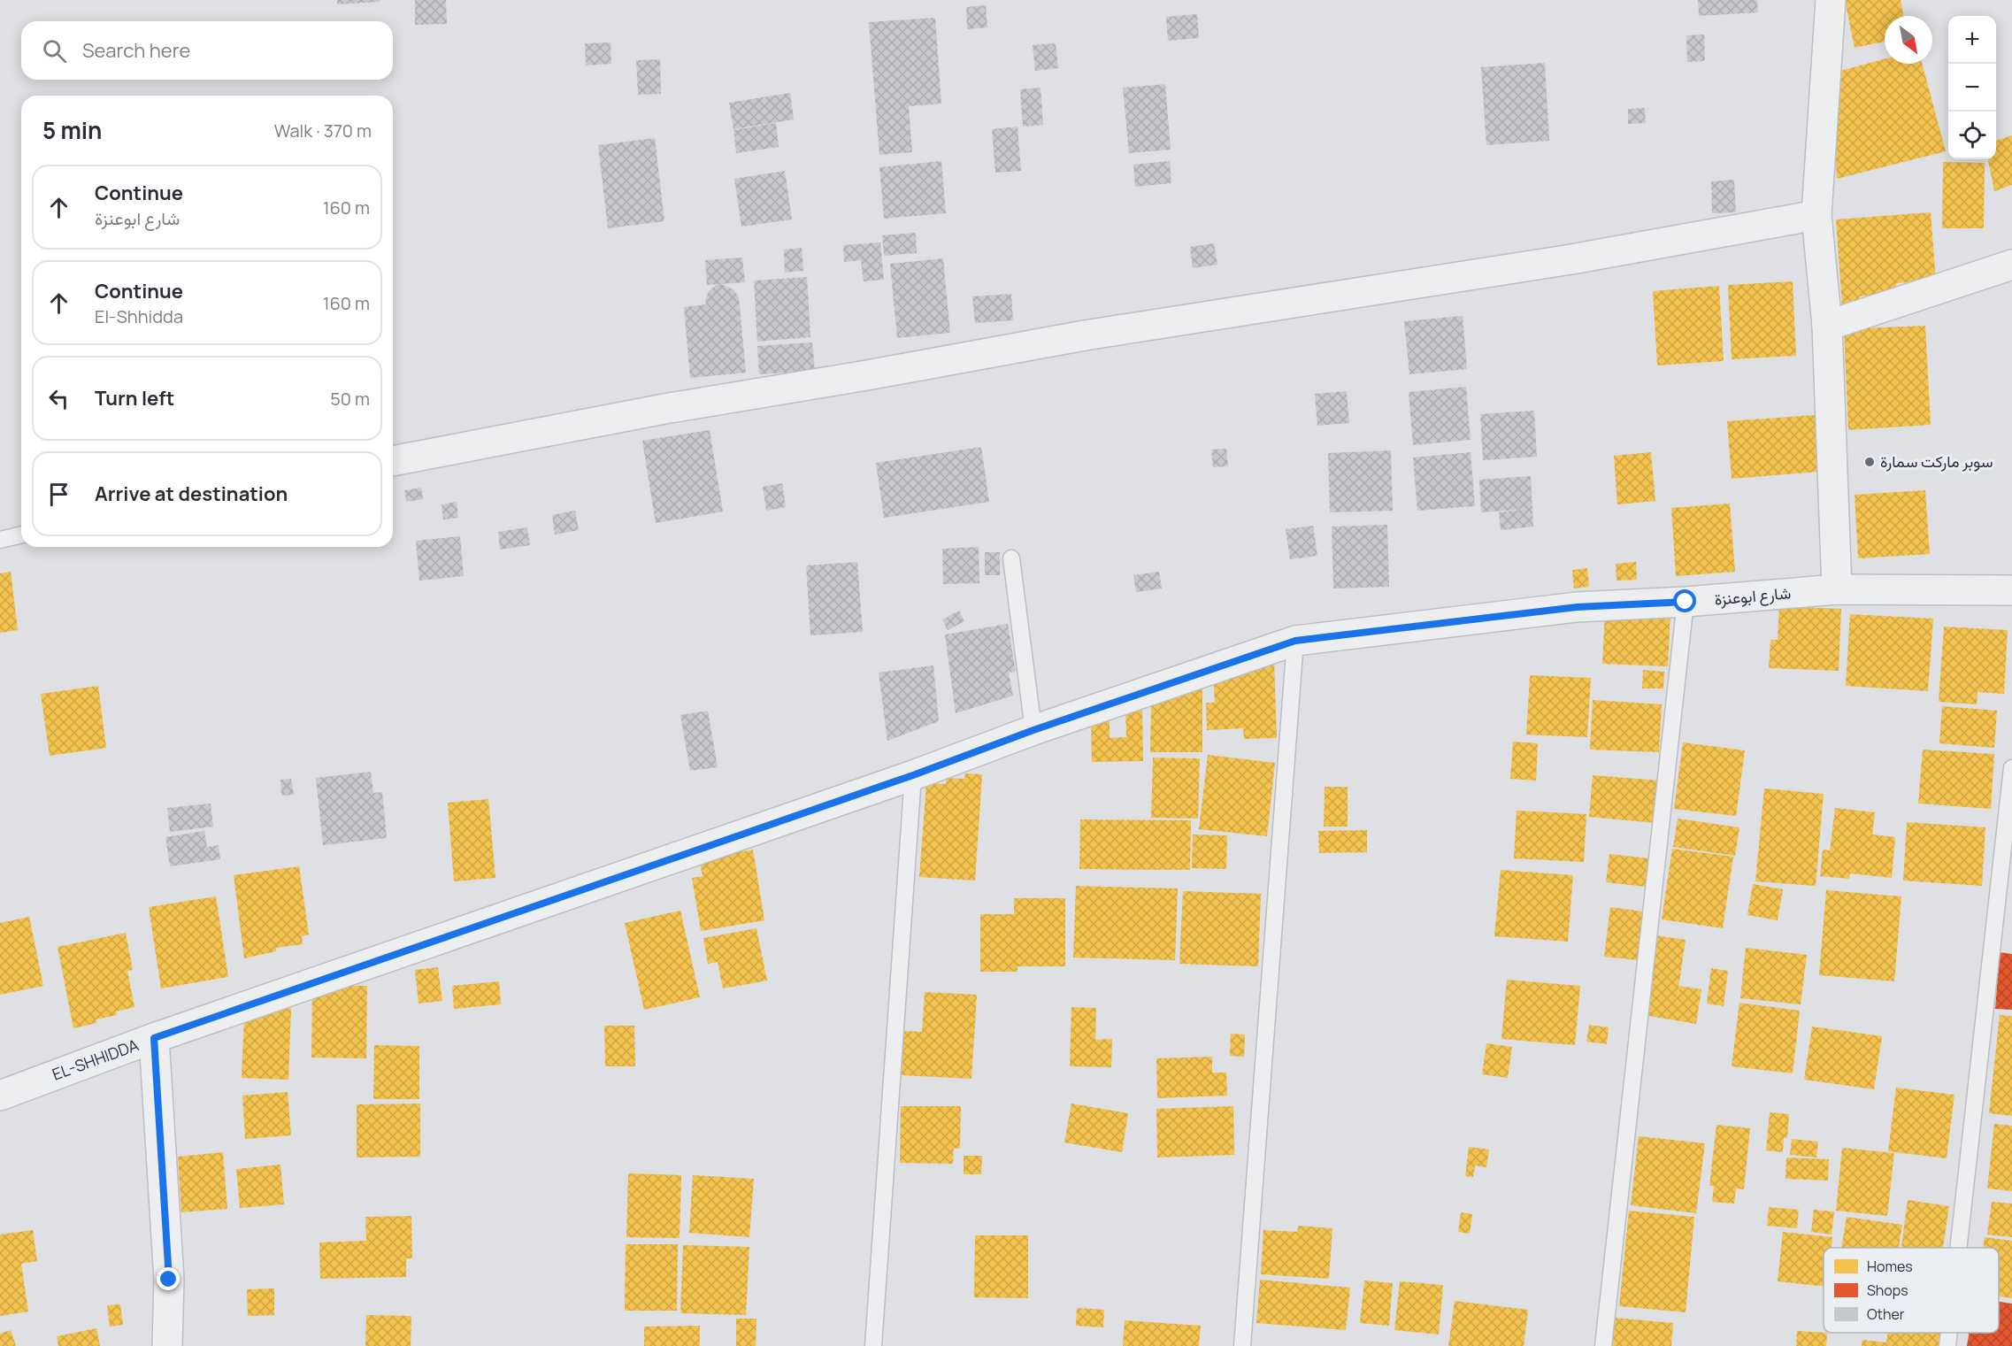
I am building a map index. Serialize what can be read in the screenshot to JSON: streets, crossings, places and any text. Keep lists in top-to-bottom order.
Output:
{
  "streets": {
    "street": ["شارع ابوعنزة", "EL-SHHIDDA"]
  },
  "crossings": [
    ["شارع ابوعنزة", "EL-SHHIDDA"]
  ],
  "places": ["سوبر ماركت سمارة"],
  "legend": ["Homes", "Shops", "Other"],
  "north": "bottom right",
  "page": {
    "map_buttons": ["+", "−"],
    "search": "Search here",
    "heading": ["5 min", "Walk · 370 m"],
    "list": [
      ["Continue", "شارع ابوعنزة", "160 m"],
      ["Continue", "El-Shhidda", "160 m"],
      ["Turn left", "50 m"],
      "Arrive at destination"
    ]
  }
}
